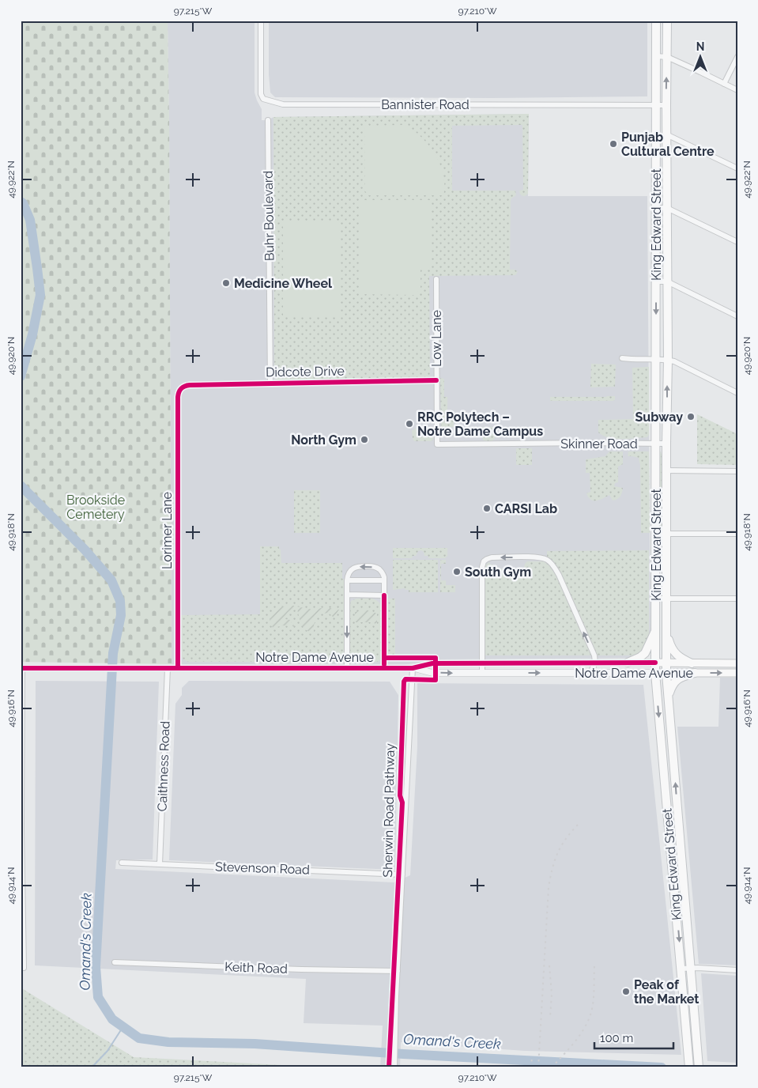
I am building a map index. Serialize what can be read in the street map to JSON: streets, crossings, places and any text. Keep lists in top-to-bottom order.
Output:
{
  "streets": {
    "main road": ["King Edward Street", "Notre Dame Avenue"],
    "street": [
      "Bannister Road",
      "Buhr Boulevard",
      "Low Lane",
      "Didcote Drive",
      "Skinner Road",
      "Lorimer Lane",
      "Caithness Road",
      "Stevenson Road",
      "Keith Road"
    ],
    "cycle path": ["Sherwin Road Pathway"]
  },
  "crossings": [
    ["Bannister Road", "King Edward Street"],
    ["Buhr Boulevard", "Didcote Drive"],
    ["King Edward Street", "Skinner Road"],
    ["King Edward Street", "Notre Dame Avenue"],
    ["Low Lane", "Didcote Drive"],
    ["Low Lane", "Skinner Road"],
    ["Didcote Drive", "Lorimer Lane"],
    ["Lorimer Lane", "Notre Dame Avenue"],
    ["Notre Dame Avenue", "Caithness Road"],
    ["Caithness Road", "Stevenson Road"]
  ],
  "water": ["Omand's Creek"],
  "parks": ["Brookside Cemetery"],
  "places": [
    "Punjab Cultural Centre",
    "Medicine Wheel",
    "Subway",
    "RRC Polytech – Notre Dame Campus",
    "North Gym",
    "CARSI Lab",
    "South Gym",
    "Peak of the Market"
  ],
  "scale_bar": "100 m",
  "north": "top",
  "coordinates": [
    "97.215°W",
    "97.210°W",
    "49.922°N",
    "49.920°N",
    "49.918°N",
    "49.916°N",
    "49.914°N"
  ]
}
